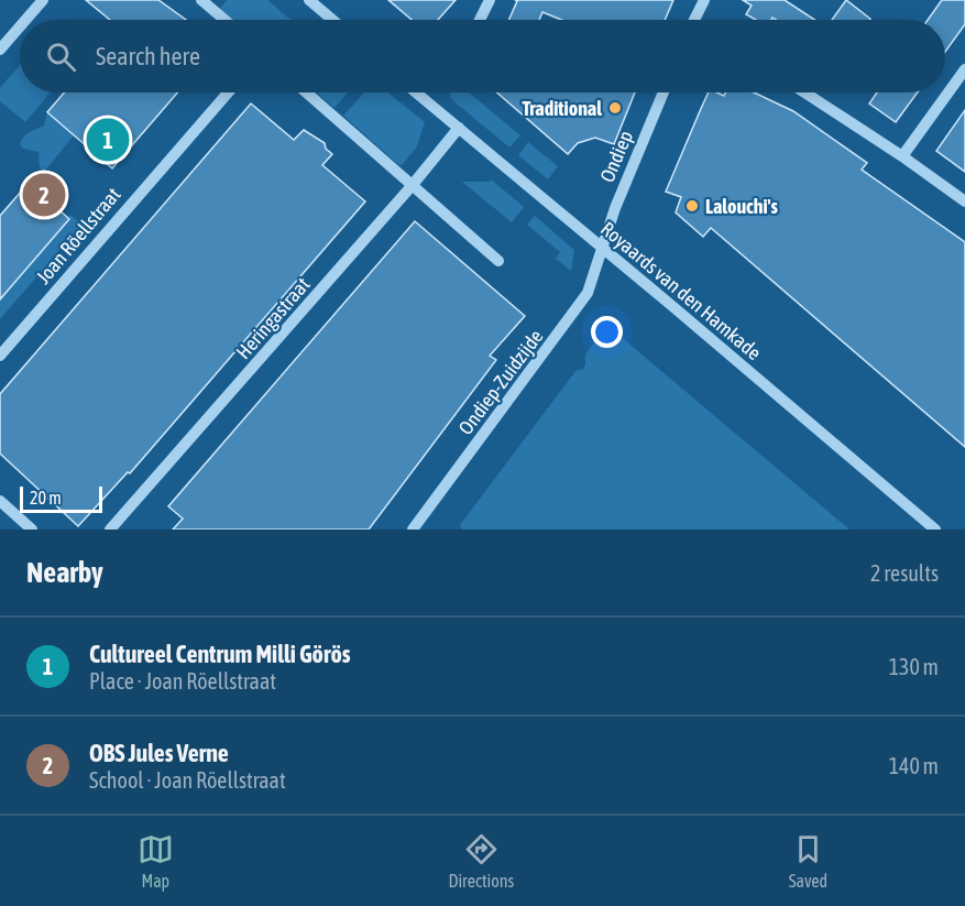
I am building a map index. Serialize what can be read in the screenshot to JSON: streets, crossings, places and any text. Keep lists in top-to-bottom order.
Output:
{
  "streets": {
    "street": [
      "Ondiep",
      "Joan Röellstraat",
      "Royaards van den Hamkade",
      "Heringastraat",
      "Ondiep-Zuidzijde"
    ]
  },
  "crossings": [
    ["Ondiep", "Royaards van den Hamkade"],
    ["Ondiep", "Ondiep-Zuidzijde"],
    ["Royaards van den Hamkade", "Heringastraat"],
    ["Royaards van den Hamkade", "Ondiep-Zuidzijde"]
  ],
  "places": ["Traditional", "Lalouchi's"],
  "scale_bar": "20 m",
  "page": {
    "search": "Search here",
    "pins": ["1", "2"],
    "scale": "20 m",
    "heading": ["Nearby", "2 results"],
    "list": [
      {
        "mark": "1",
        "name": "Cultureel Centrum Milli Görös",
        "note": "Place · Joan Röellstraat",
        "value": "130 m"
      },
      {
        "mark": "2",
        "name": "OBS Jules Verne",
        "note": "School · Joan Röellstraat",
        "value": "140 m"
      }
    ],
    "nav": ["Map", "Directions", "Saved"]
  }
}
